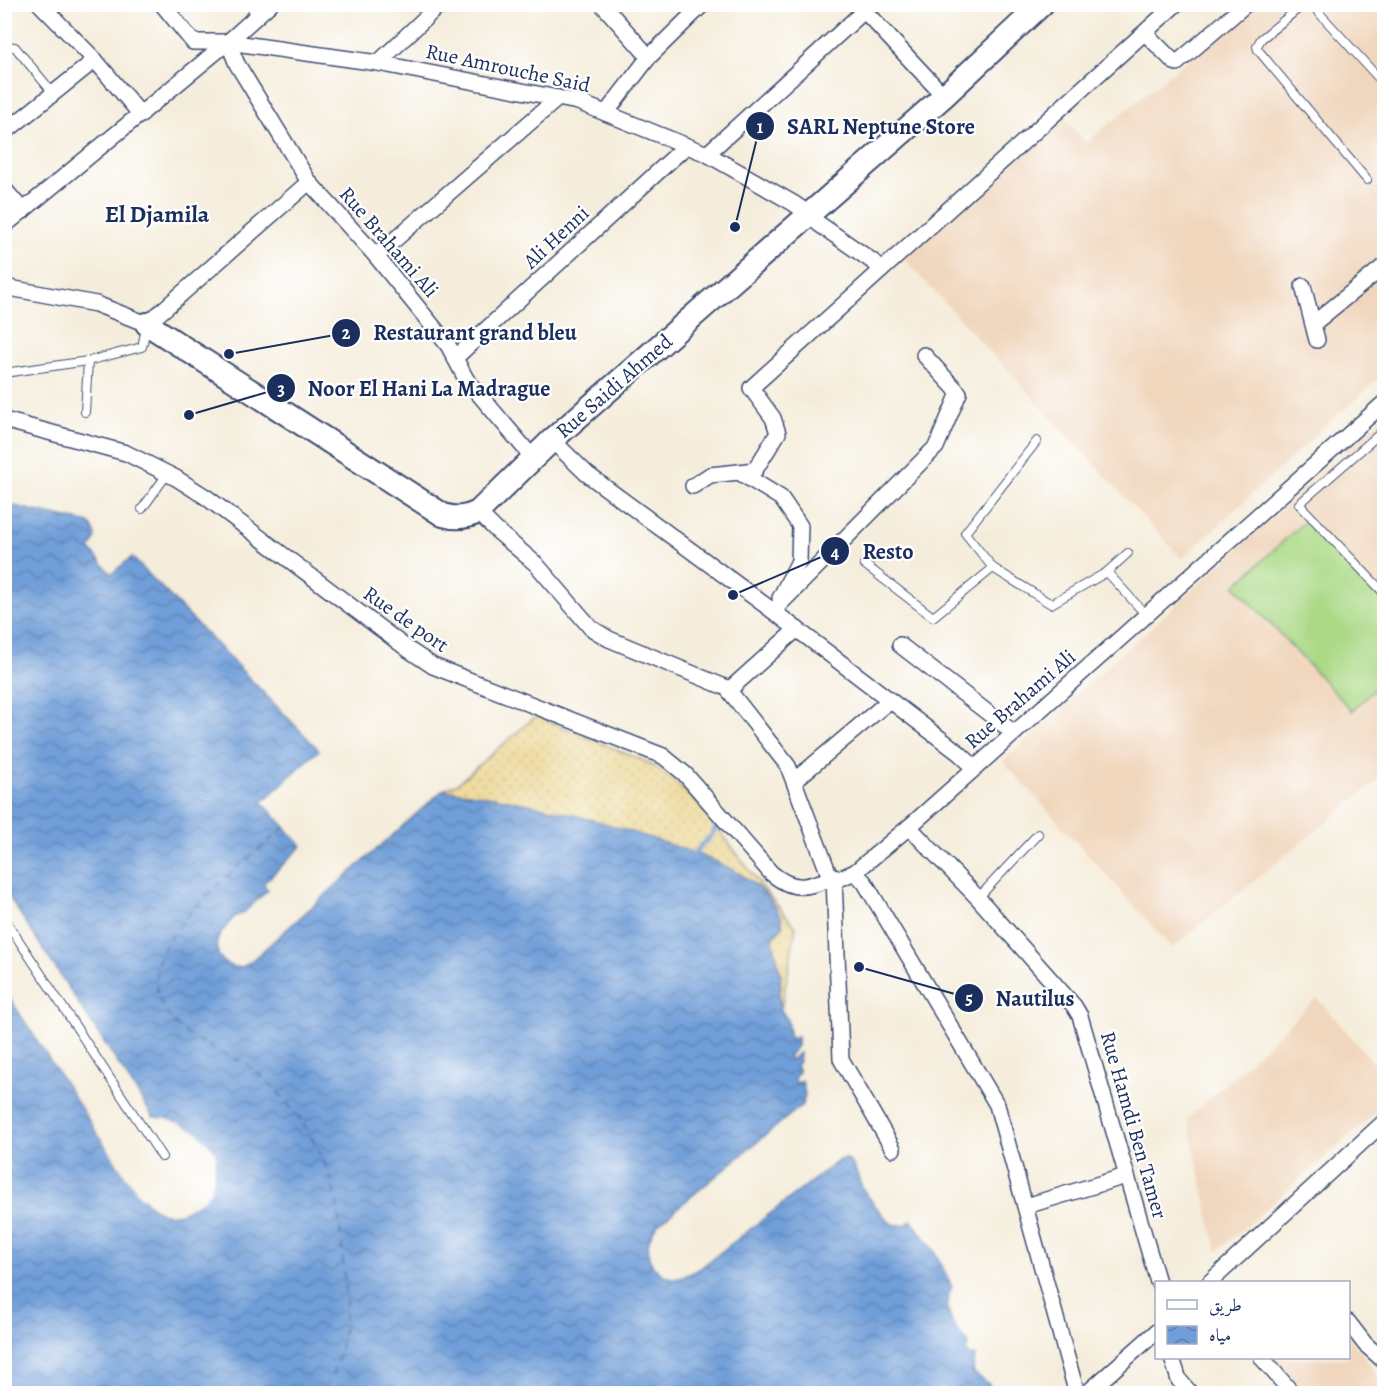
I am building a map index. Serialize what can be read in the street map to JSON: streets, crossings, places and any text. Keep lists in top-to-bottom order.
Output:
{
  "streets": {
    "street": [
      "Rue Amrouche Said",
      "Ali Henni",
      "Rue Brahami Ali",
      "Rue Saidi Ahmed",
      "Rue de port",
      "Rue Hamdi Ben Tamer"
    ]
  },
  "crossings": [
    ["Rue Amrouche Said", "Ali Henni"],
    ["Rue Amrouche Said", "Rue Brahami Ali"],
    ["Rue Amrouche Said", "Rue Saidi Ahmed"],
    ["Ali Henni", "Rue Brahami Ali"],
    ["Rue Brahami Ali", "Rue Saidi Ahmed"]
  ],
  "districts": ["El Djamila"],
  "places": [
    "SARL Neptune Store",
    "Restaurant grand bleu",
    "Noor El Hani La Madrague",
    "Resto",
    "Nautilus"
  ],
  "legend": ["طريق", "مياه"]
}
